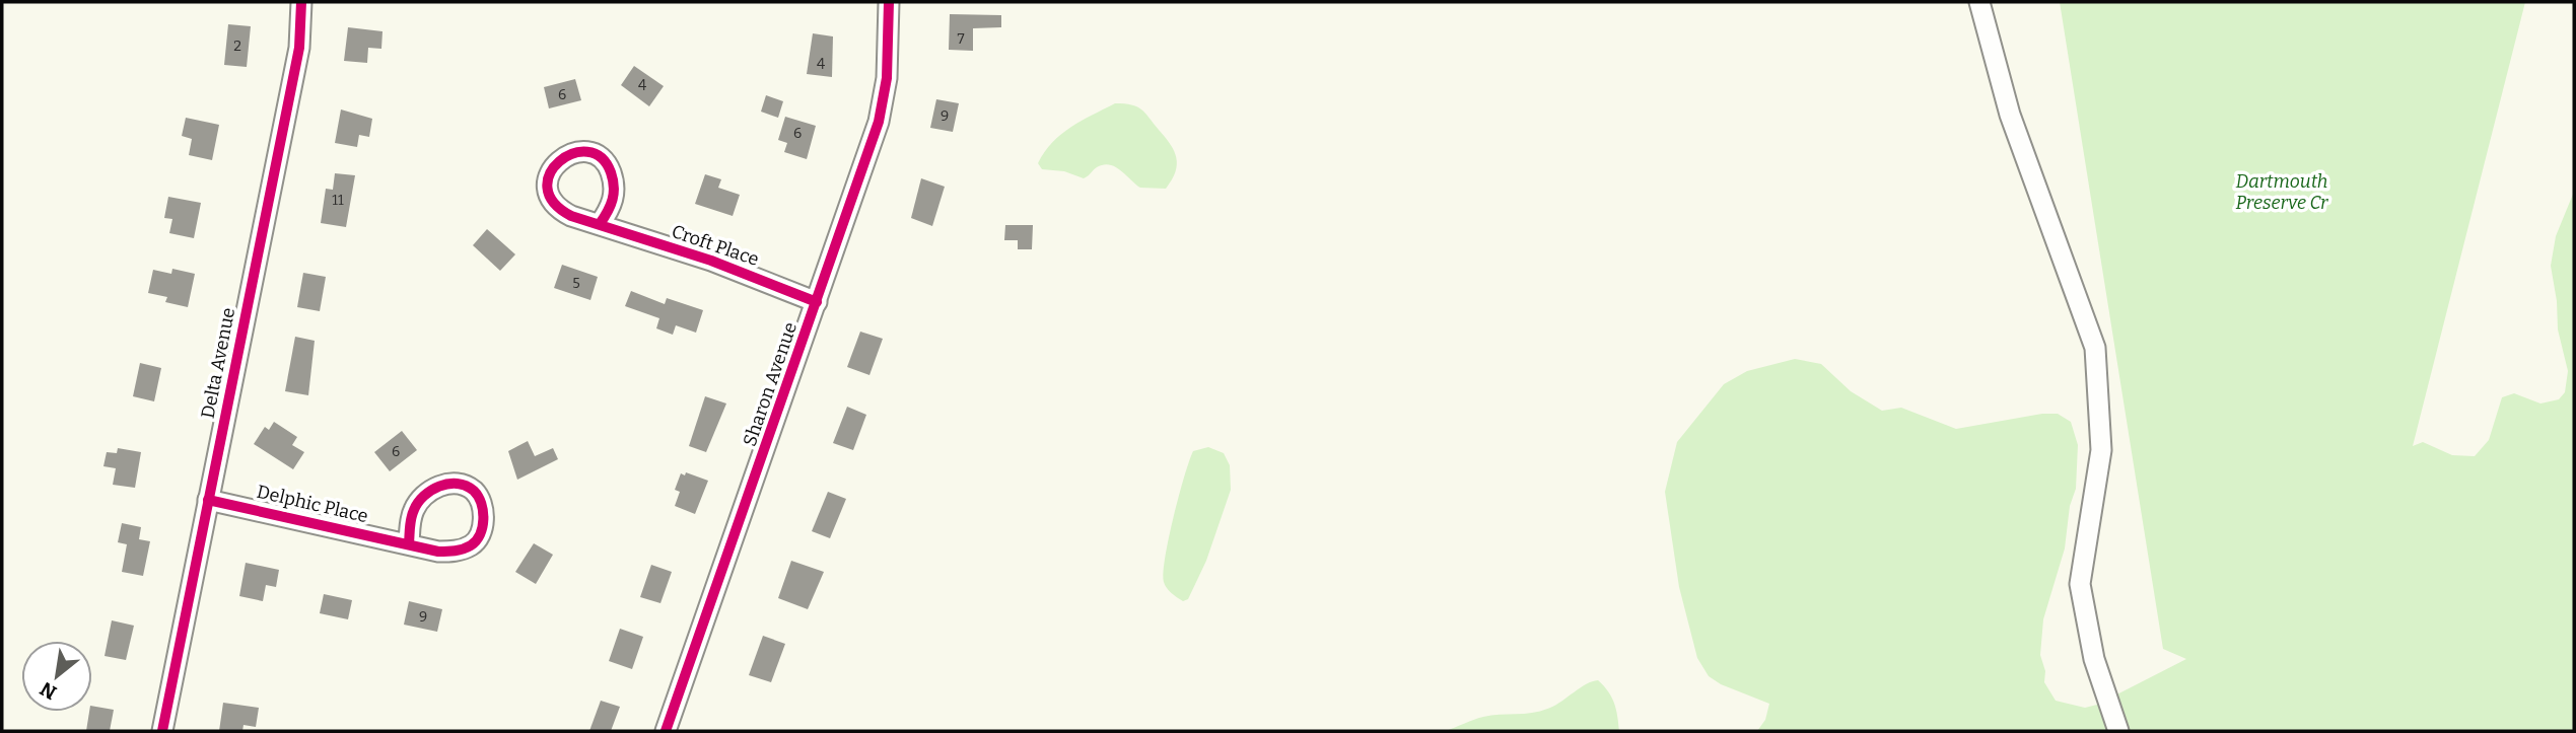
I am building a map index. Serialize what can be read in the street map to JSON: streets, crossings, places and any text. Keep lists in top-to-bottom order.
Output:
{
  "streets": {
    "street": [
      "Croft Place",
      "Delta Avenue",
      "Sharon Avenue",
      "Delphic Place"
    ]
  },
  "crossings": [
    ["Croft Place", "Sharon Avenue"],
    ["Delta Avenue", "Delphic Place"]
  ],
  "parks": ["Dartmouth Preserve Cr"],
  "house_numbers": [
    "7",
    "2",
    "4",
    "4",
    "6",
    "9",
    "6",
    "11",
    "5",
    "6",
    "9"
  ],
  "north": "bottom left"
}
